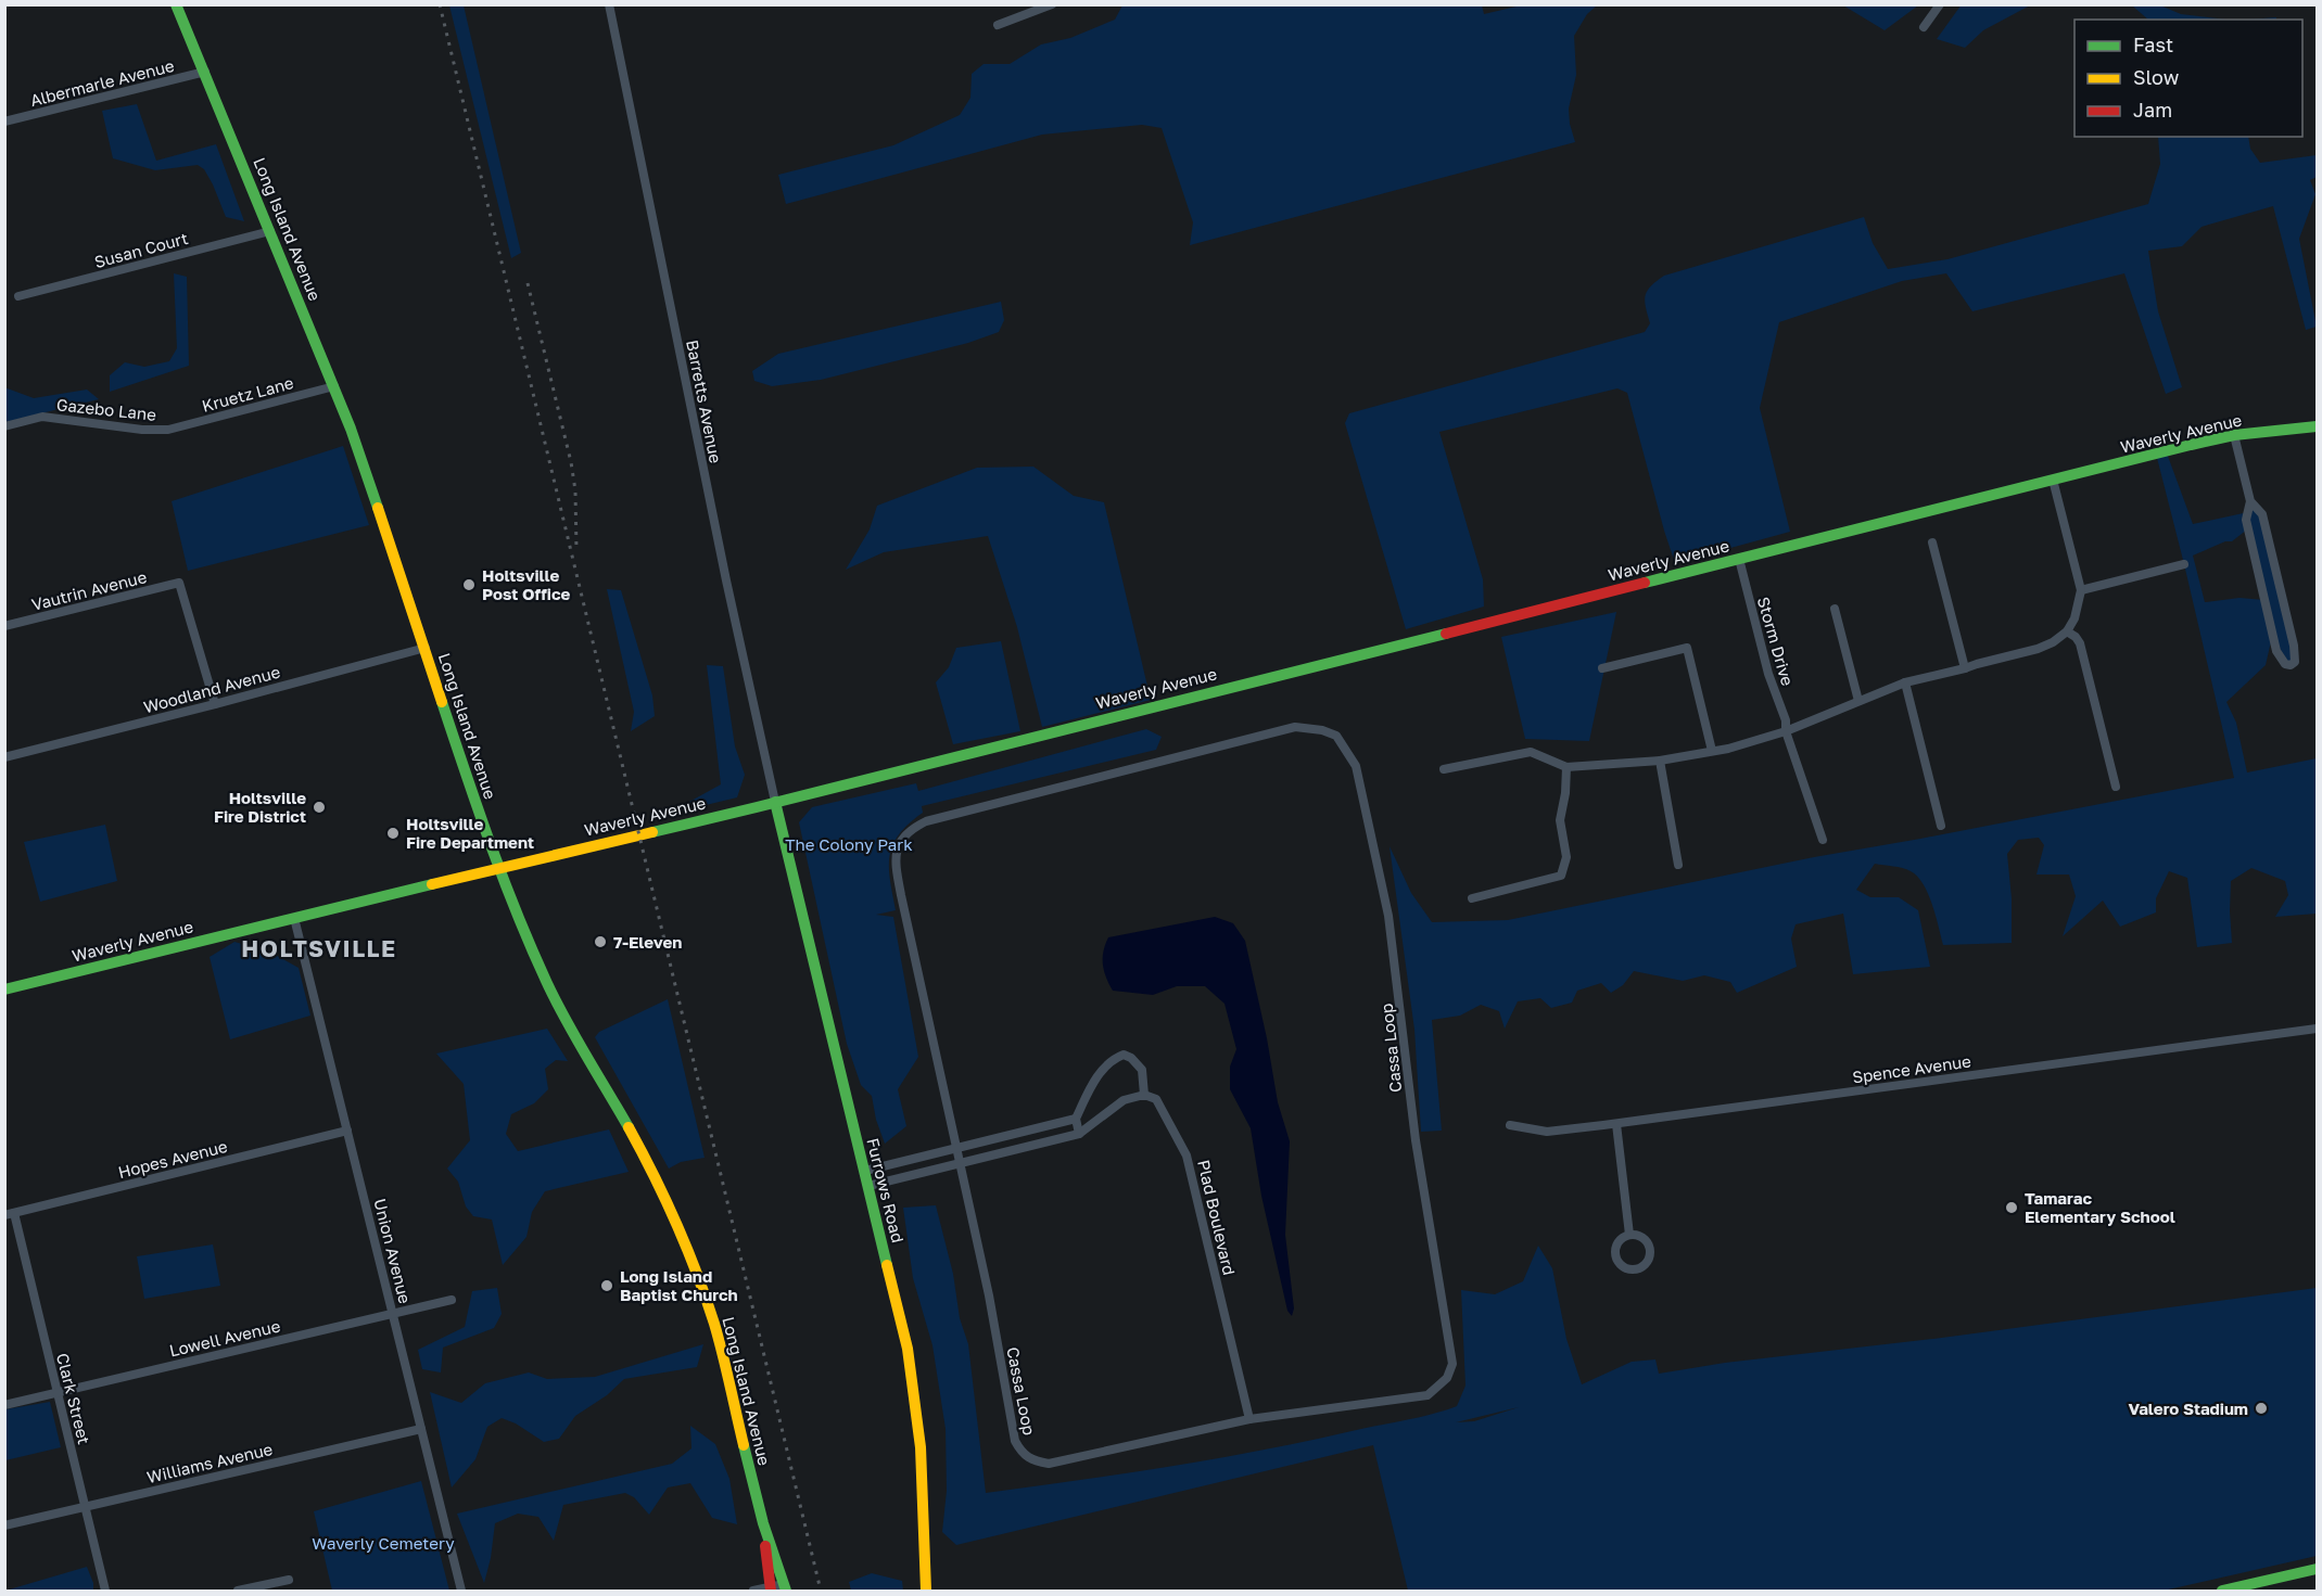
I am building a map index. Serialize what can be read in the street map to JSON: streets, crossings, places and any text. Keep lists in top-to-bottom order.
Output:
{
  "streets": {
    "main road": ["Long Island Avenue", "Waverly Avenue", "Furrows Road"],
    "street": [
      "Albermarle Avenue",
      "Susan Court",
      "Kruetz Lane",
      "Barretts Avenue",
      "Gazebo Lane",
      "Vautrin Avenue",
      "Storm Drive",
      "Woodland Avenue",
      "Cassa Loop",
      "Spence Avenue",
      "Hopes Avenue",
      "Plad Boulevard",
      "Union Avenue",
      "Lowell Avenue",
      "Clark Street",
      "Williams Avenue"
    ]
  },
  "crossings": [
    ["Albermarle Avenue", "Long Island Avenue"],
    ["Long Island Avenue", "Susan Court"],
    ["Long Island Avenue", "Kruetz Lane"],
    ["Long Island Avenue", "Waverly Avenue"],
    ["Long Island Avenue", "Woodland Avenue"],
    ["Kruetz Lane", "Gazebo Lane"],
    ["Barretts Avenue", "Waverly Avenue"],
    ["Barretts Avenue", "Furrows Road"],
    ["Waverly Avenue", "Storm Drive"],
    ["Waverly Avenue", "Furrows Road"],
    ["Waverly Avenue", "Union Avenue"],
    ["Vautrin Avenue", "Woodland Avenue"],
    ["Cassa Loop", "Plad Boulevard"],
    ["Hopes Avenue", "Union Avenue"],
    ["Hopes Avenue", "Clark Street"],
    ["Union Avenue", "Lowell Avenue"],
    ["Union Avenue", "Williams Avenue"],
    ["Lowell Avenue", "Clark Street"],
    ["Clark Street", "Williams Avenue"]
  ],
  "districts": ["HOLTSVILLE"],
  "parks": ["The Colony Park", "Waverly Cemetery"],
  "places": [
    "Holtsville Post Office",
    "Holtsville Fire District",
    "Holtsville Fire Department",
    "7-Eleven",
    "Tamarac Elementary School",
    "Long Island Baptist Church",
    "Valero Stadium"
  ],
  "legend": ["Fast", "Slow", "Jam"]
}
